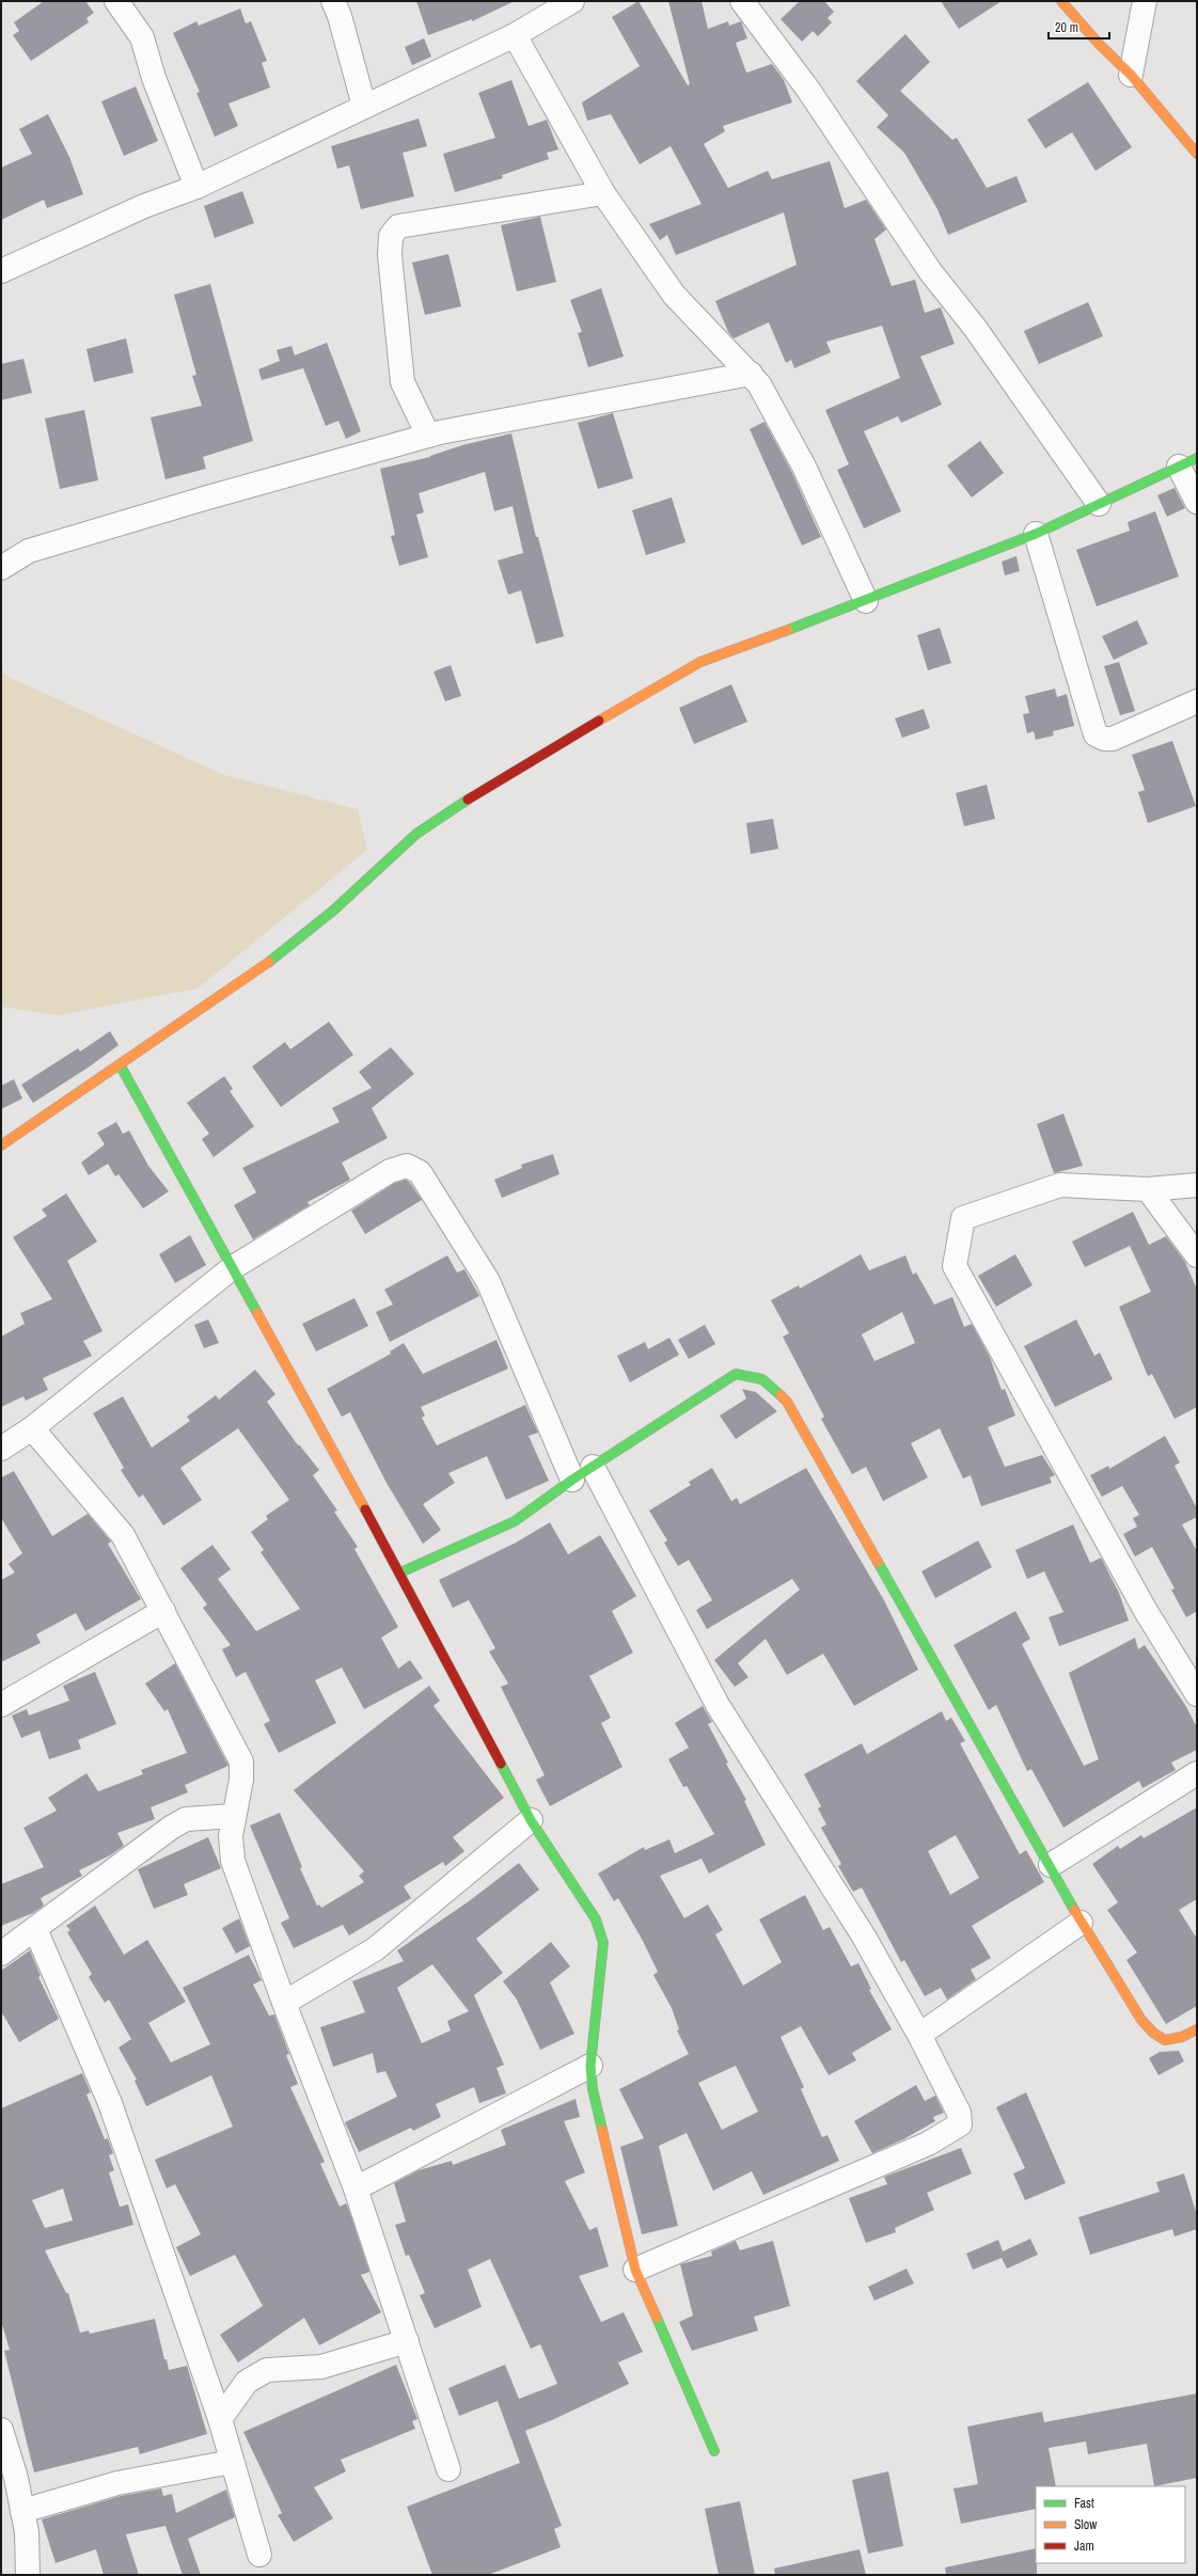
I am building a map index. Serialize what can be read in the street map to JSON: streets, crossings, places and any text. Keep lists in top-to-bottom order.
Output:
{
  "legend": ["Fast", "Slow", "Jam"],
  "scale_bar": "20 m"
}
